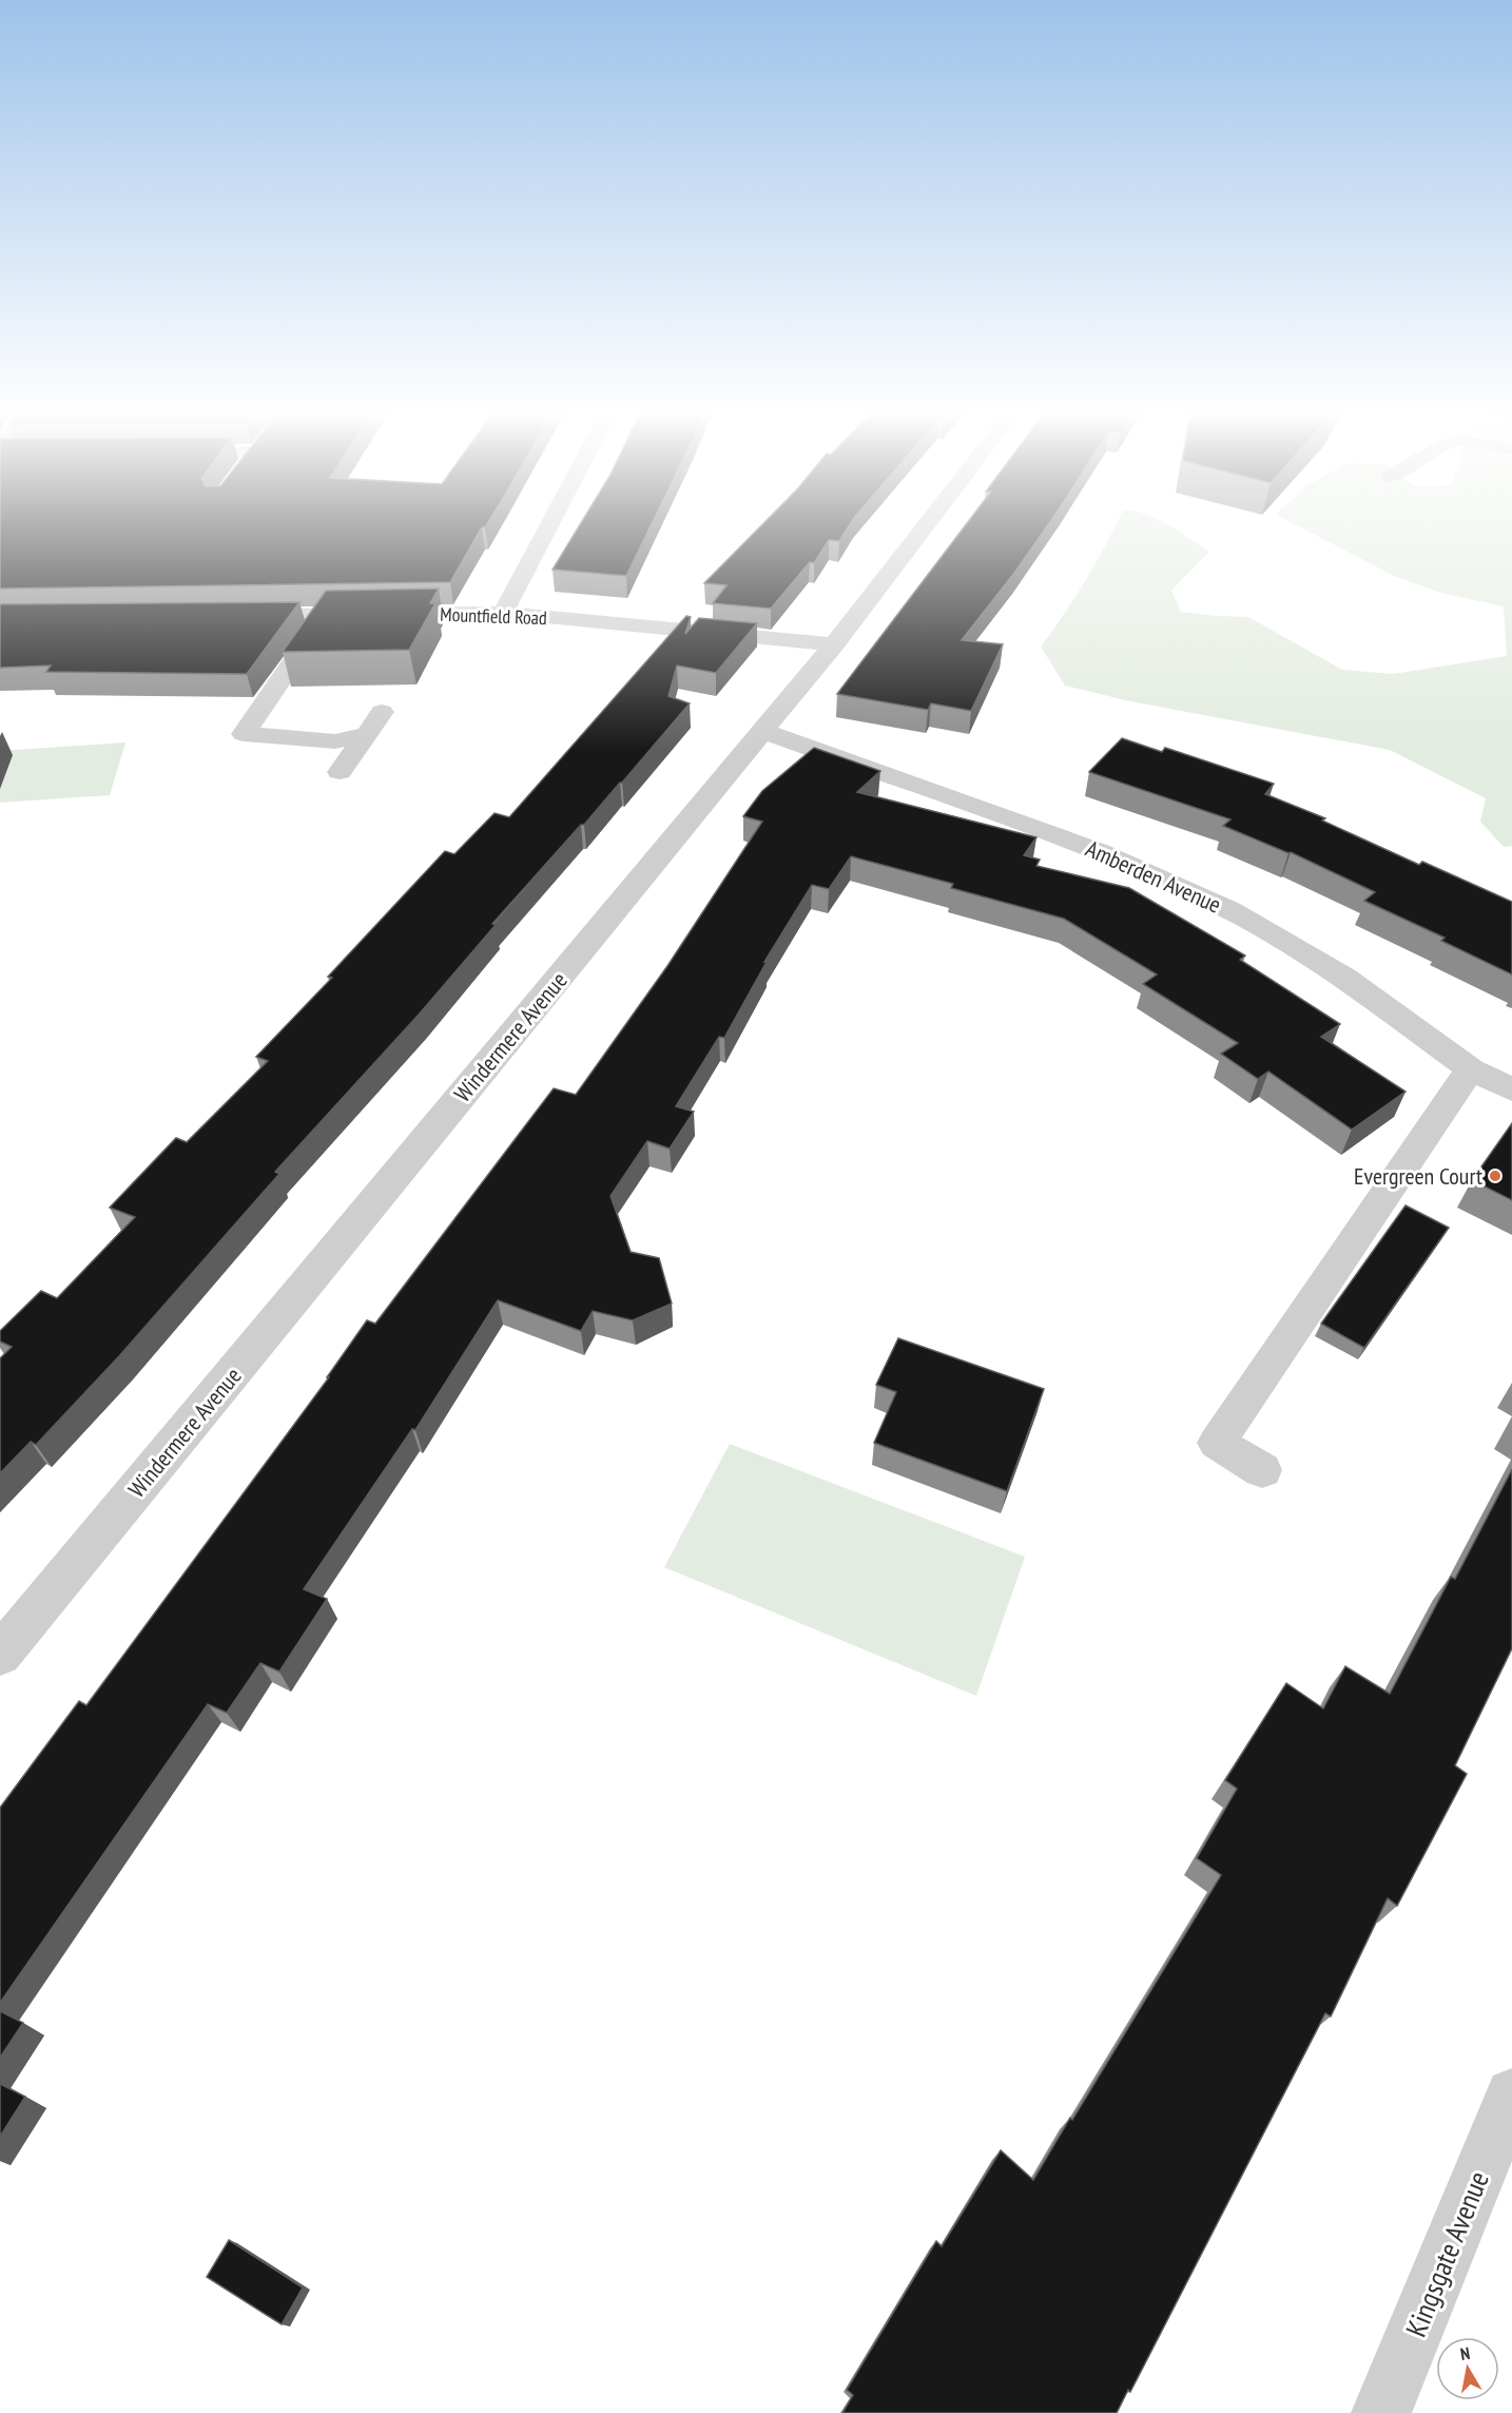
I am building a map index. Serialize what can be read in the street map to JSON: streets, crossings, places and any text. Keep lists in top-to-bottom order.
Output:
{
  "streets": {
    "street": [
      "Mountfield Road",
      "Amberden Avenue",
      "Windermere Avenue",
      "Kingsgate Avenue"
    ]
  },
  "crossings": [
    ["Mountfield Road", "Windermere Avenue"],
    ["Amberden Avenue", "Windermere Avenue"]
  ],
  "places": ["Evergreen Court"],
  "north": "top"
}
